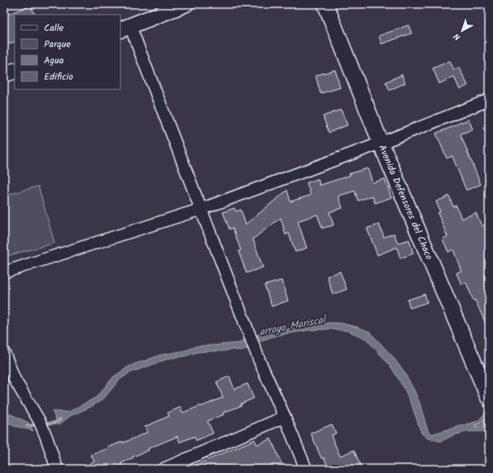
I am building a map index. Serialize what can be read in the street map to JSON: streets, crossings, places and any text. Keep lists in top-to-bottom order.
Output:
{
  "streets": {
    "main road": ["Avenida Defensores del Chaco"]
  },
  "water": ["arroyo Mariscal"],
  "legend": [
    "Calle",
    "Parque",
    "Agua",
    "Edificio"
  ],
  "north": "bottom left"
}
